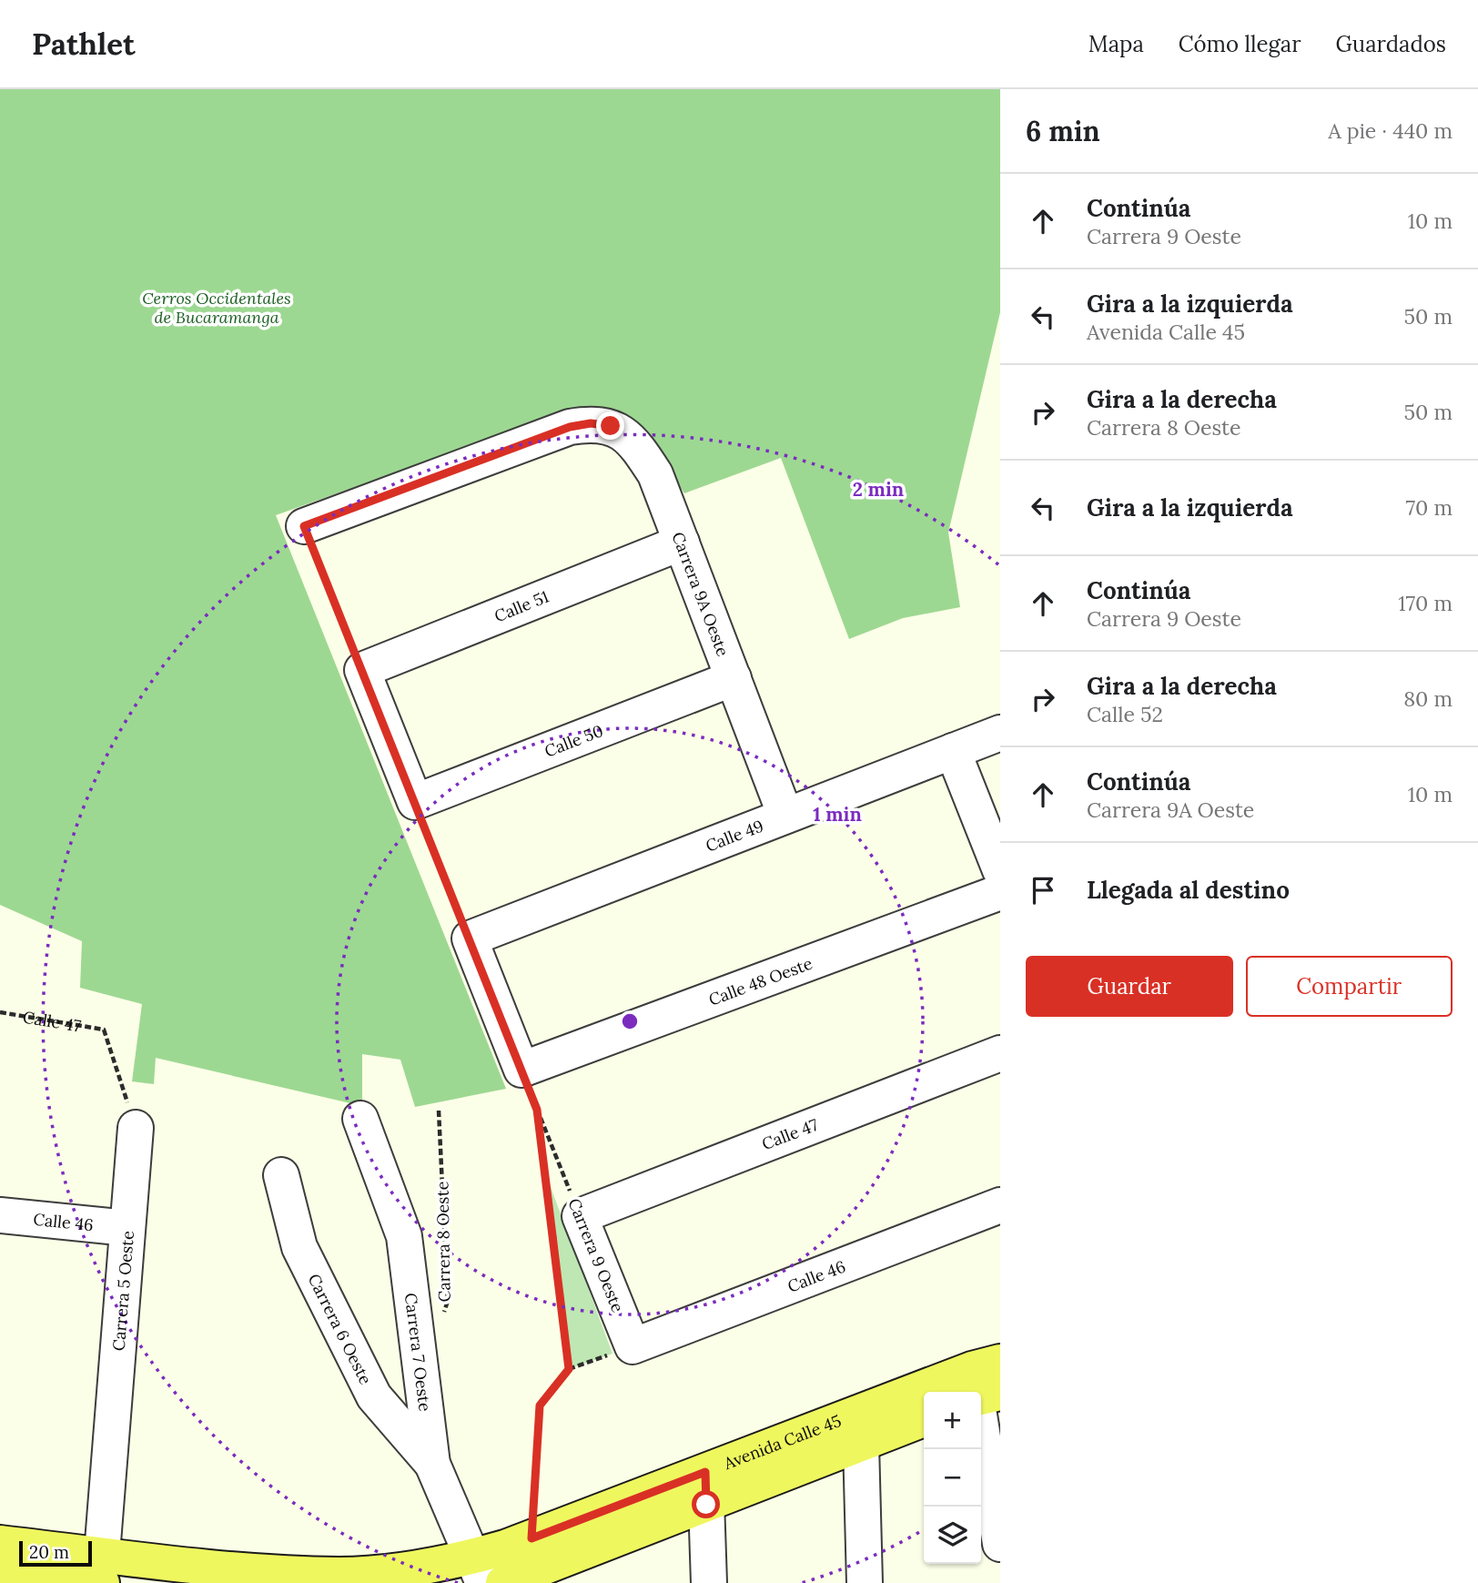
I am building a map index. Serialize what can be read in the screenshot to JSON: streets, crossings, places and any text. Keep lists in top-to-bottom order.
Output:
{
  "streets": {
    "main road": ["Avenida Calle 45"],
    "street": [
      "Carrera 9A Oeste",
      "Calle 51",
      "Calle 50",
      "Calle 49",
      "Calle 48 Oeste",
      "Calle 47",
      "Calle 46",
      "Carrera 9 Oeste",
      "Carrera 5 Oeste",
      "Carrera 6 Oeste",
      "Carrera 7 Oeste"
    ],
    "path": ["Carrera 8 Oeste"]
  },
  "crossings": [
    ["Carrera 9A Oeste", "Calle 51"],
    ["Carrera 9A Oeste", "Calle 50"],
    ["Carrera 9A Oeste", "Calle 49"],
    ["Calle 48 Oeste", "Carrera 9 Oeste"],
    ["Calle 47", "Carrera 9 Oeste"],
    ["Calle 47", "Carrera 5 Oeste"],
    ["Calle 46", "Carrera 9 Oeste"],
    ["Calle 46", "Carrera 5 Oeste"],
    ["Carrera 5 Oeste", "Avenida Calle 45"],
    ["Carrera 6 Oeste", "Carrera 7 Oeste"],
    ["Carrera 7 Oeste", "Avenida Calle 45"]
  ],
  "parks": ["Cerros Occidentales de Bucaramanga"],
  "scale_bar": "20 m",
  "page": {
    "header": "Pathlet",
    "nav": ["Mapa", "Cómo llegar", "Guardados"],
    "heading": ["6 min", "A pie · 440 m"],
    "list": [
      ["Continúa", "Carrera 9 Oeste", "10 m"],
      ["Gira a la izquierda", "Avenida Calle 45", "50 m"],
      ["Gira a la derecha", "Carrera 8 Oeste", "50 m"],
      ["Gira a la izquierda", "70 m"],
      ["Continúa", "Carrera 9 Oeste", "170 m"],
      ["Gira a la derecha", "Calle 52", "80 m"],
      ["Continúa", "Carrera 9A Oeste", "10 m"],
      "Llegada al destino"
    ],
    "buttons": ["Guardar", "Compartir"],
    "map_buttons": ["+", "−"],
    "scale": "20 m"
  },
  "rings": ["2 min", "1 min"]
}
